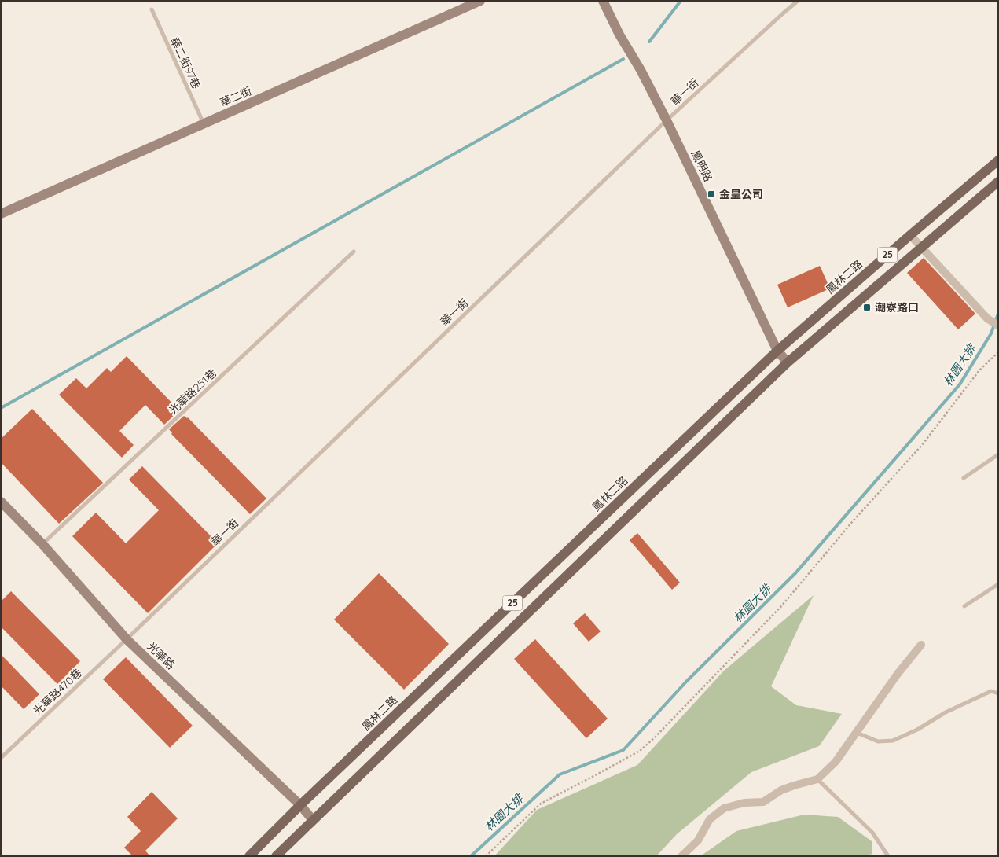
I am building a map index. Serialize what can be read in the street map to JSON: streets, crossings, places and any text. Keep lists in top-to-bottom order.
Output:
{
  "streets": {
    "main road": ["25", "鳳林二路"],
    "street": ["華二街", "鳳明路", "光華路"],
    "lane": [
      "華二街97巷",
      "華一街",
      "光華路251巷",
      "光華路470巷"
    ]
  },
  "crossings": [
    ["華二街97巷", "華二街"],
    ["華一街", "鳳明路"],
    ["華一街", "光華路"],
    ["華一街", "光華路470巷"],
    ["鳳明路", "25"],
    ["鳳明路", "鳳林二路"],
    ["25", "光華路"],
    ["鳳林二路", "光華路"],
    ["光華路251巷", "光華路"],
    ["光華路", "光華路470巷"]
  ],
  "water": ["林園大排"],
  "places": {
    "transit": ["金皇公司", "潮寮路口"]
  }
}
